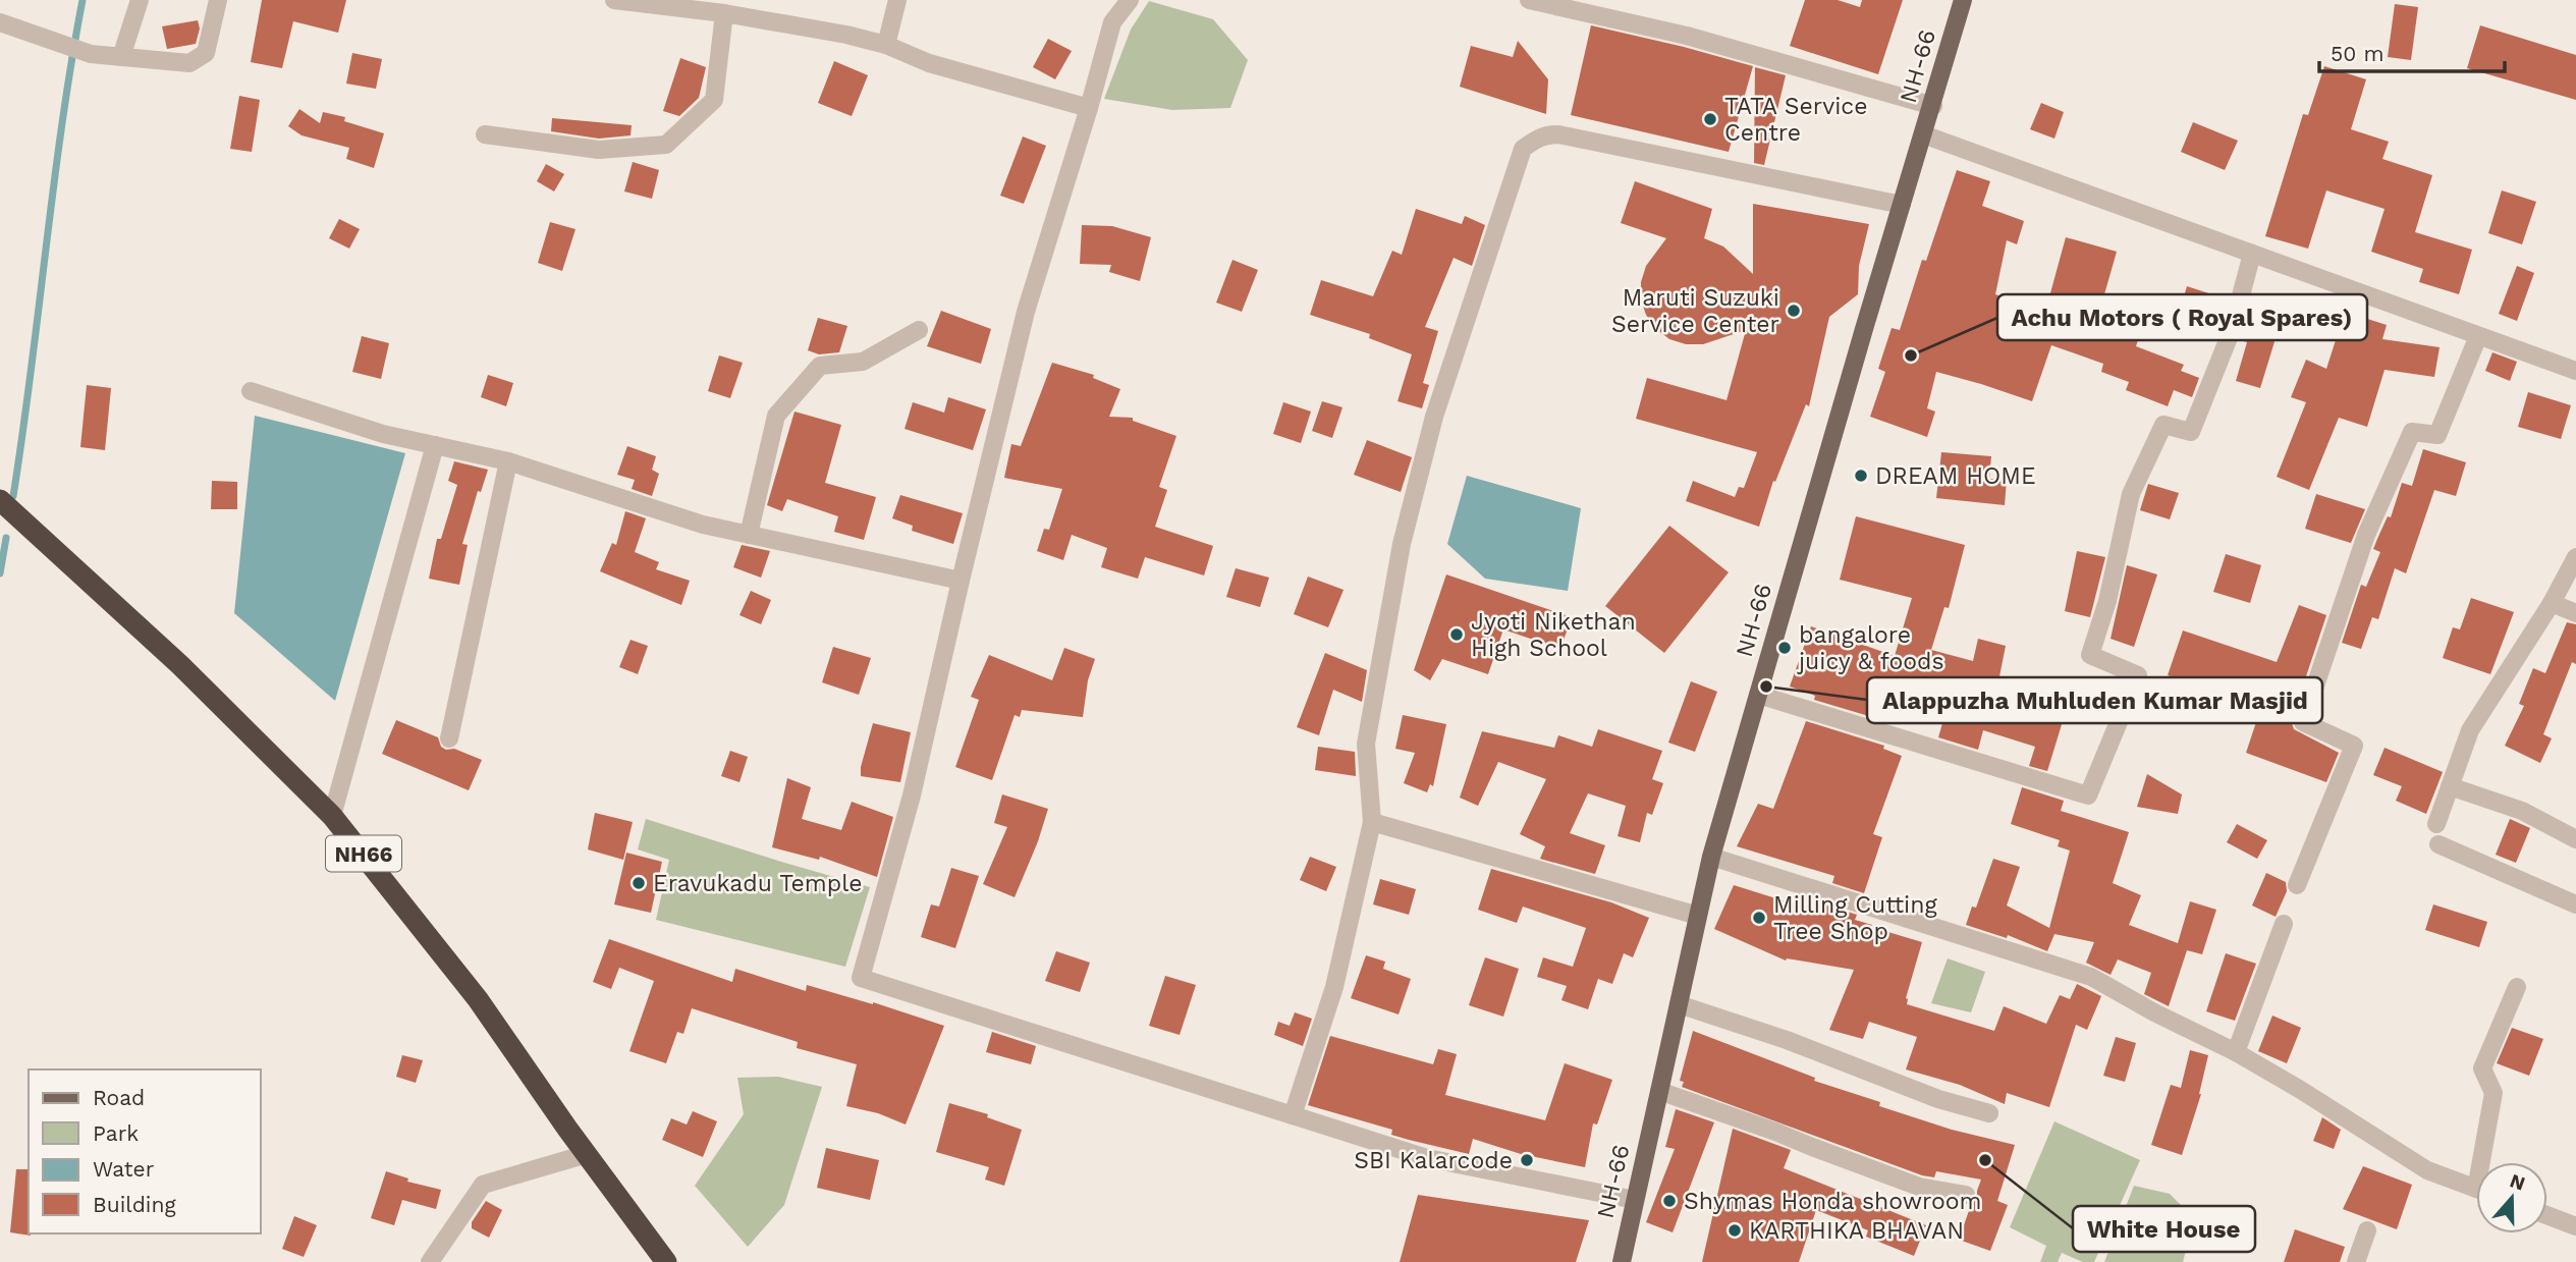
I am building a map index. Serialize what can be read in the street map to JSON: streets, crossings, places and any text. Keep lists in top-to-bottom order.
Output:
{
  "streets": {
    "highway": ["NH66"],
    "main road": ["NH-66"]
  },
  "places": [
    "TATA Service Centre",
    "Maruti Suzuki Service Center",
    "Achu Motors ( Royal Spares)",
    "DREAM HOME",
    "Jyoti Nikethan High School",
    "bangalore juicy & foods",
    "Alappuzha Muhluden Kumar Masjid",
    "Eravukadu Temple",
    "Milling Cutting Tree Shop",
    "SBI Kalarcode",
    "White House",
    "Shymas Honda showroom",
    "KARTHIKA BHAVAN"
  ],
  "legend": [
    "Road",
    "Park",
    "Water",
    "Building"
  ],
  "scale_bar": "50 m",
  "north": "top"
}
